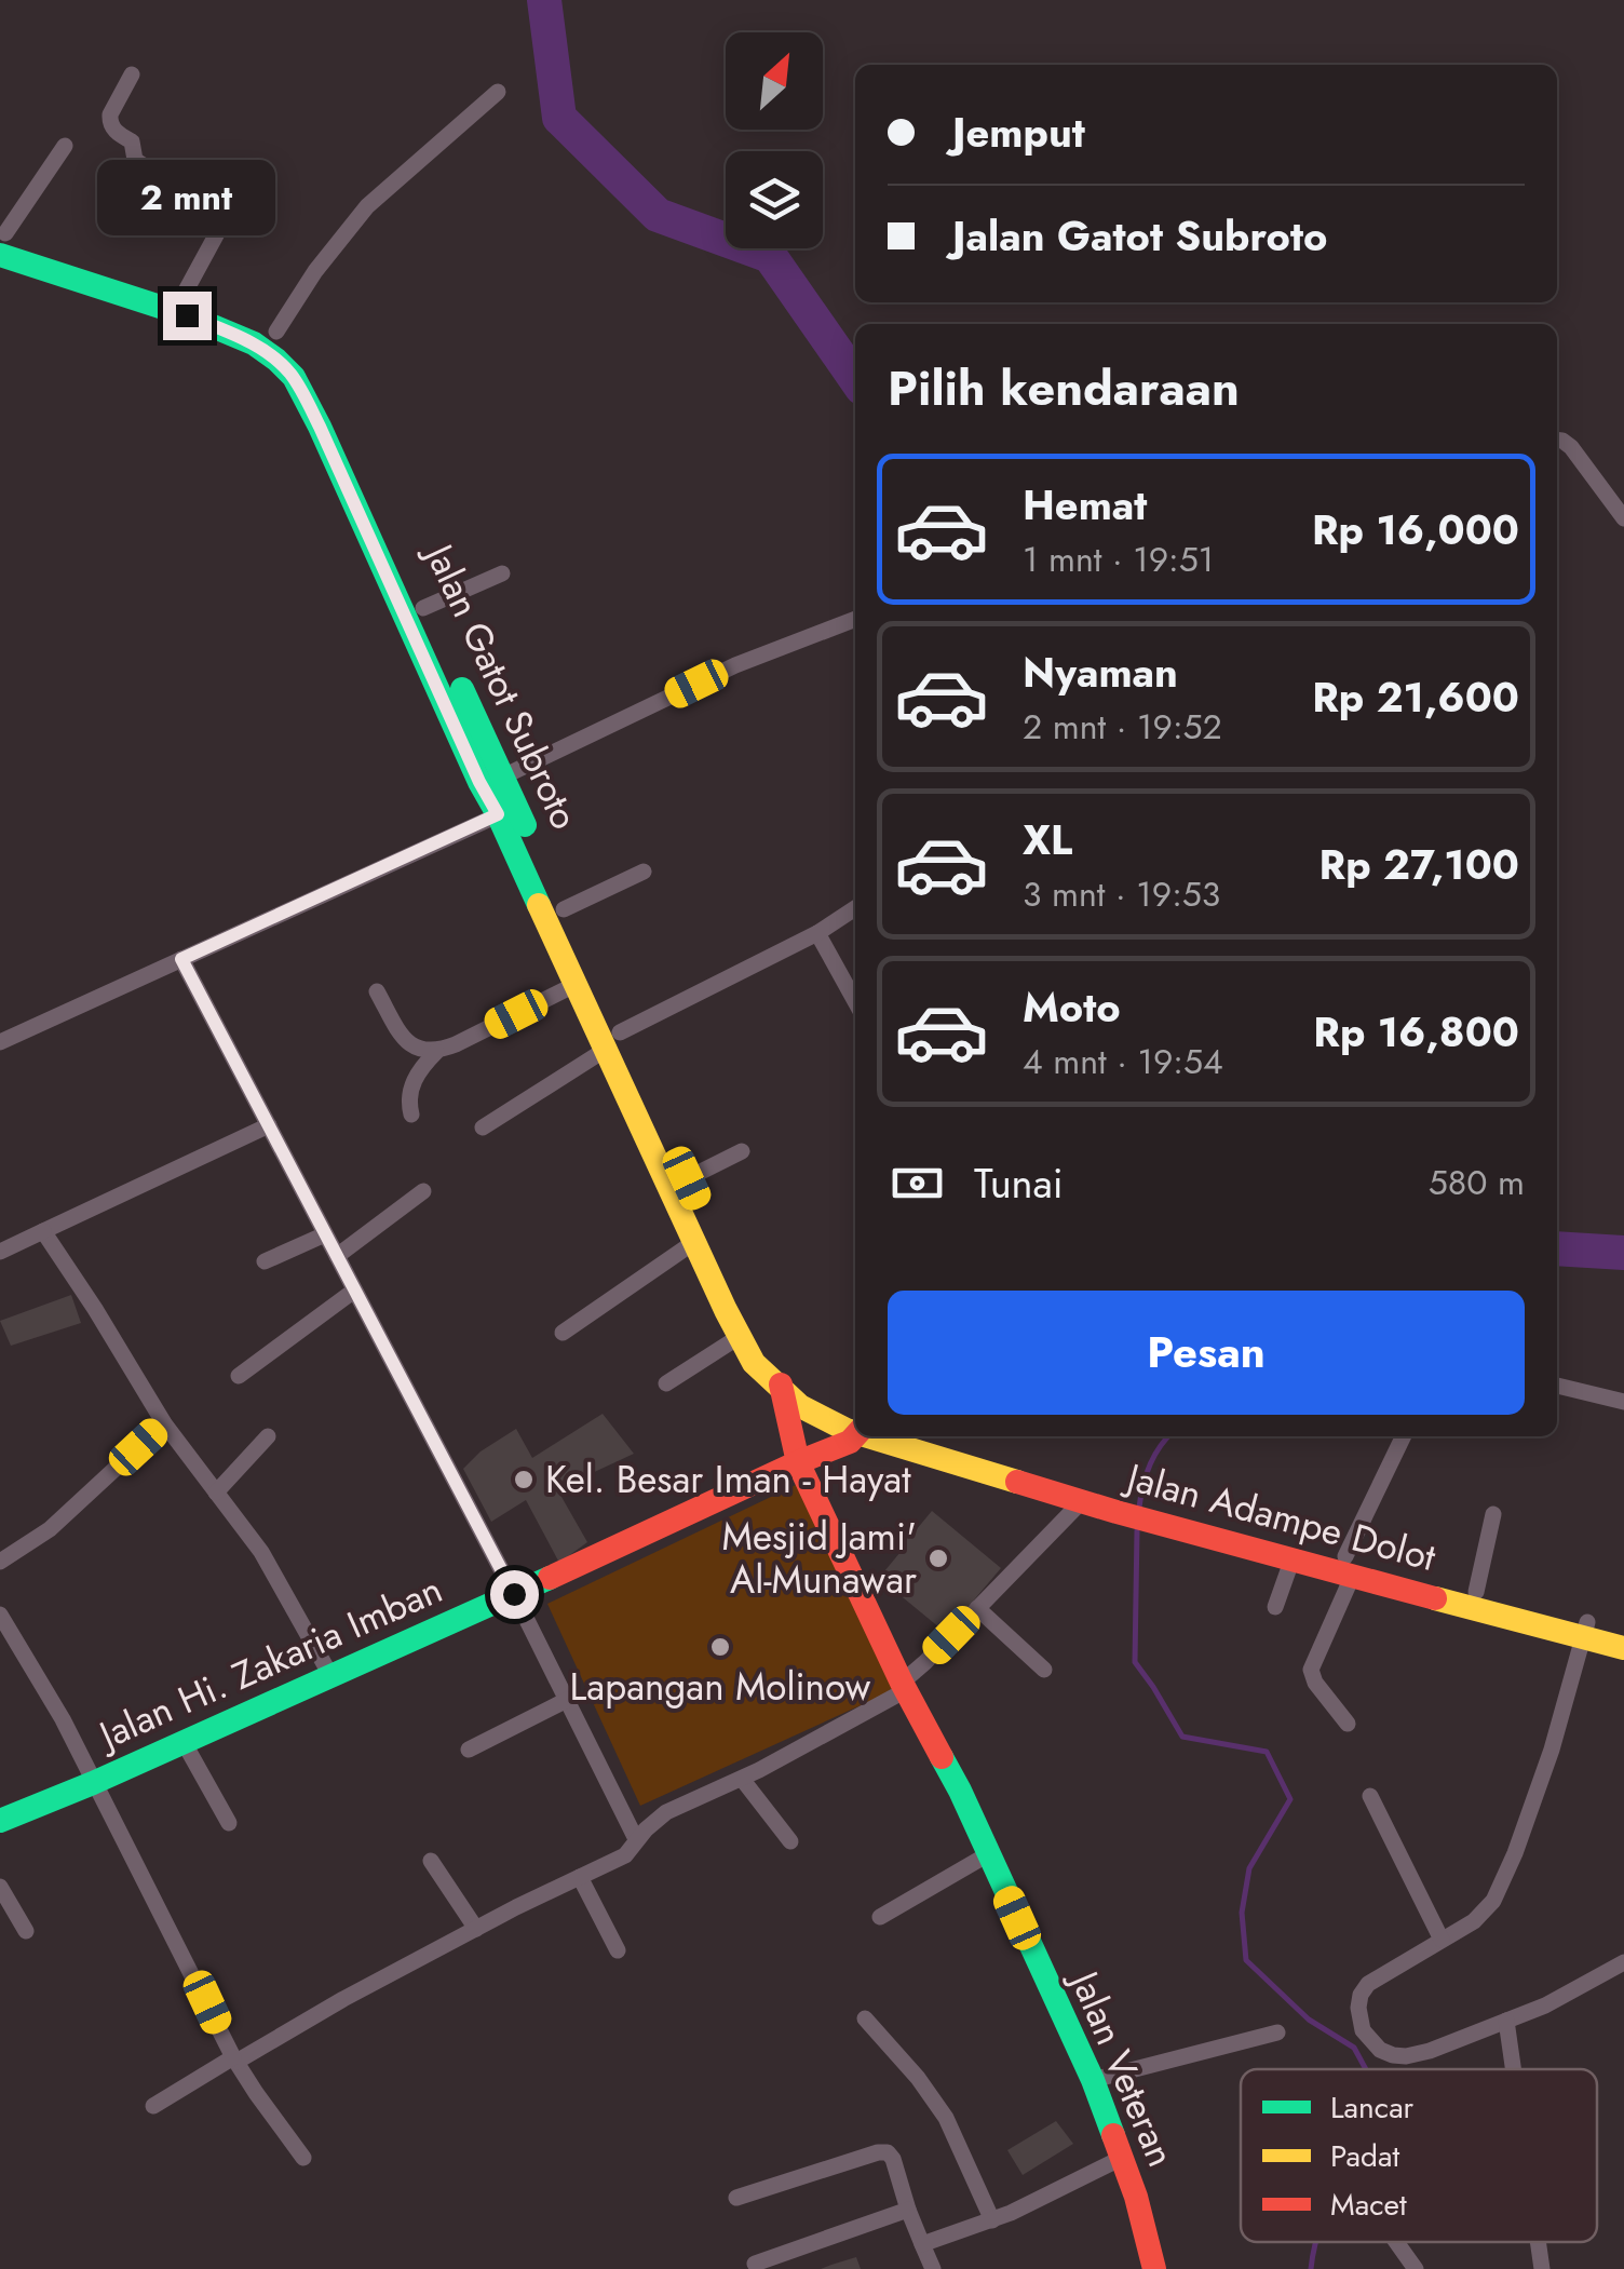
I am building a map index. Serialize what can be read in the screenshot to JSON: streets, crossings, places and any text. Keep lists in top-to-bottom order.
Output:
{
  "streets": {
    "main road": [
      "Jalan Gatot Subroto",
      "Jalan Adampe Dolot",
      "Jalan Hi. Zakaria Imban",
      "Jalan Veteran"
    ]
  },
  "crossings": [
    ["Jalan Gatot Subroto", "Jalan Adampe Dolot"],
    ["Jalan Gatot Subroto", "Jalan Veteran"],
    ["Jalan Adampe Dolot", "Jalan Veteran"],
    ["Jalan Hi. Zakaria Imban", "Jalan Veteran"]
  ],
  "places": ["Kel. Besar Iman - Hayat", "Mesjid Jami' Al-Munawar", "Lapangan Molinow"],
  "legend": ["Lancar", "Padat", "Macet"],
  "north": "top right",
  "page": {
    "banner": ["Jemput", "Jalan Gatot Subroto"],
    "bubble": "2 mnt",
    "heading": "Pilih kendaraan",
    "list": [
      {
        "name": "Hemat",
        "note": "1 mnt · 19:51",
        "value": "Rp 16,000"
      },
      {
        "name": "Nyaman",
        "note": "2 mnt · 19:52",
        "value": "Rp 21,600"
      },
      {
        "name": "XL",
        "note": "3 mnt · 19:53",
        "value": "Rp 27,100"
      },
      {
        "name": "Moto",
        "note": "4 mnt · 19:54",
        "value": "Rp 16,800"
      }
    ],
    "pay": ["Tunai", "580 m"],
    "buttons": "Pesan"
  }
}
